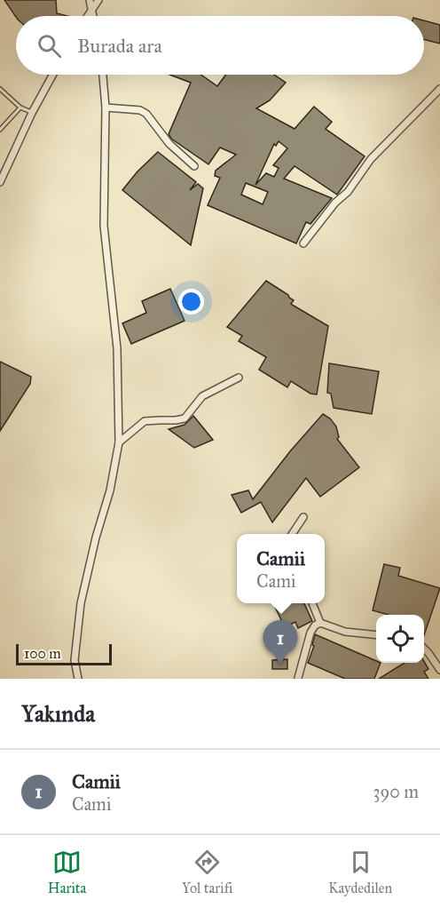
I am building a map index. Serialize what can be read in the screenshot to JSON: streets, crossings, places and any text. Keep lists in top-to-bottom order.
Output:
{
  "scale_bar": "100 m",
  "page": {
    "search": "Burada ara",
    "popup": ["Camii", "Cami"],
    "pins": "1",
    "scale": "100 m",
    "heading": "Yakında",
    "list": [
      {
        "mark": "1",
        "name": "Camii",
        "note": "Cami",
        "value": "390 m"
      }
    ],
    "nav": ["Harita", "Yol tarifi", "Kaydedilen"]
  }
}
